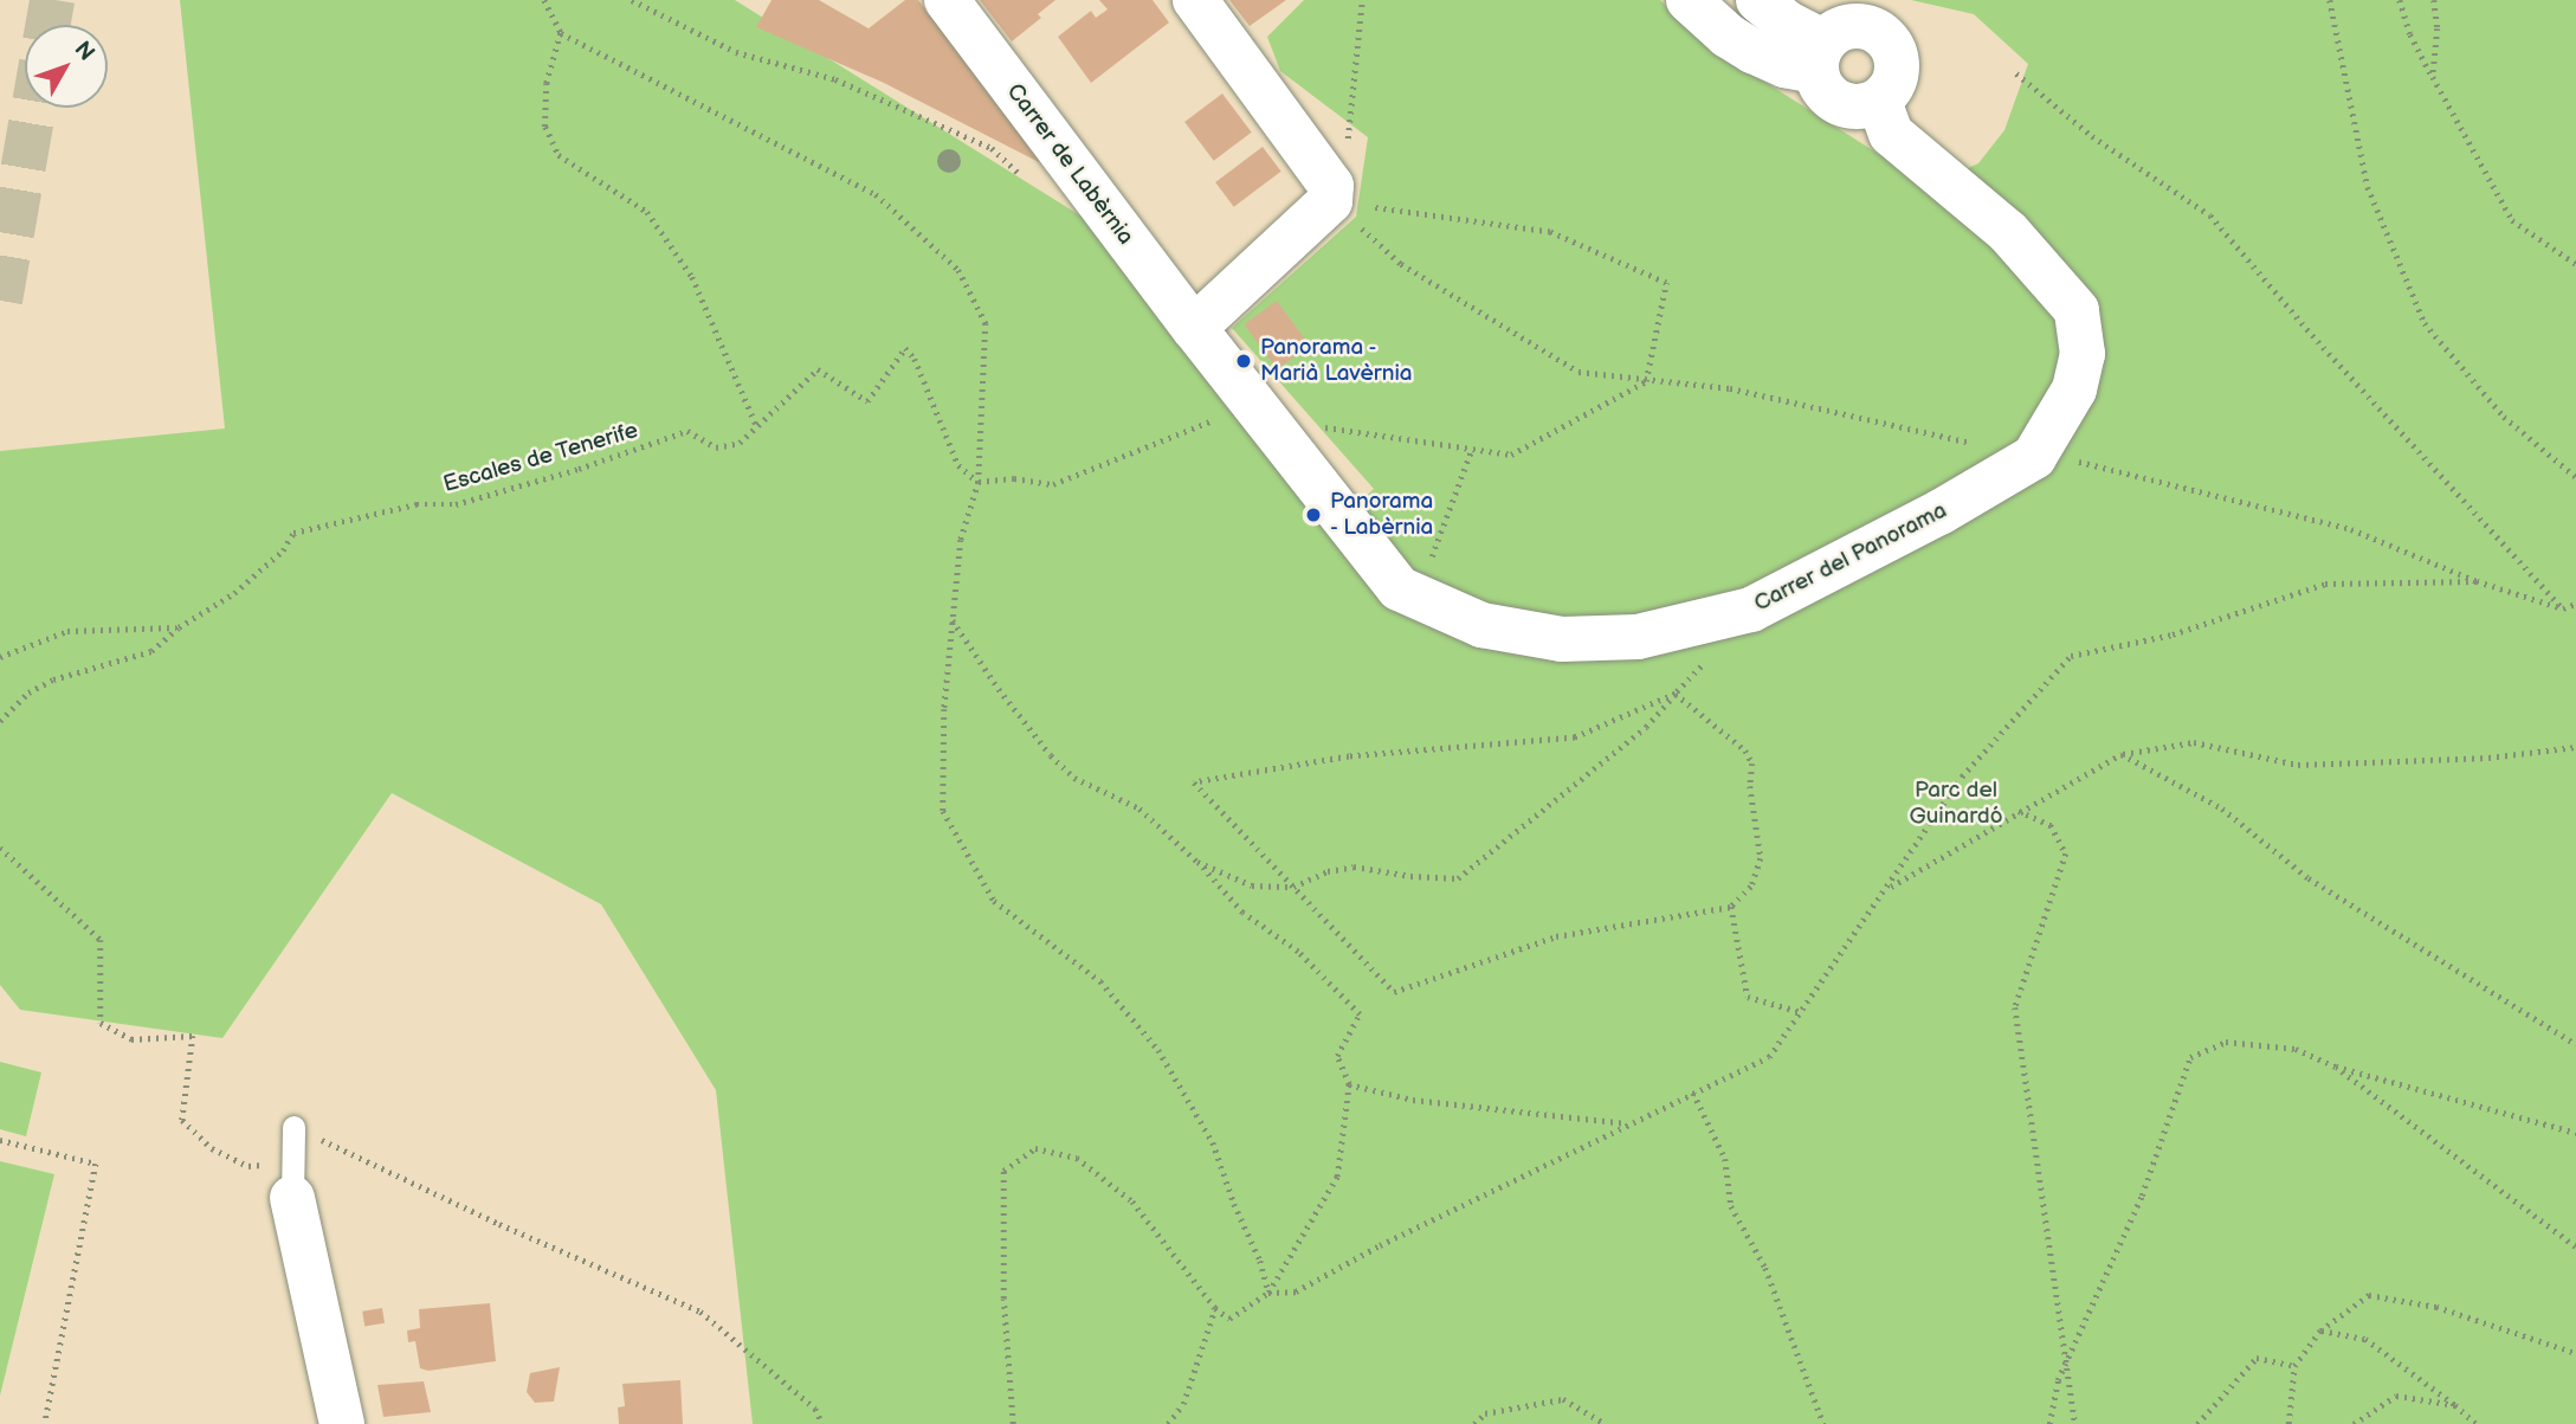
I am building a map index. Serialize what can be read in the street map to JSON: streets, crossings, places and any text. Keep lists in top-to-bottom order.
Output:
{
  "streets": {
    "street": ["Carrer de Labèrnia", "Carrer del Panorama"],
    "path": ["Escales de Tenerife"]
  },
  "crossings": [
    ["Carrer de Labèrnia", "Carrer del Panorama"]
  ],
  "parks": ["Parc del Guinardó"],
  "places": ["Panorama - Marià Lavèrnia", "Panorama - Labèrnia"],
  "north": "top right"
}
